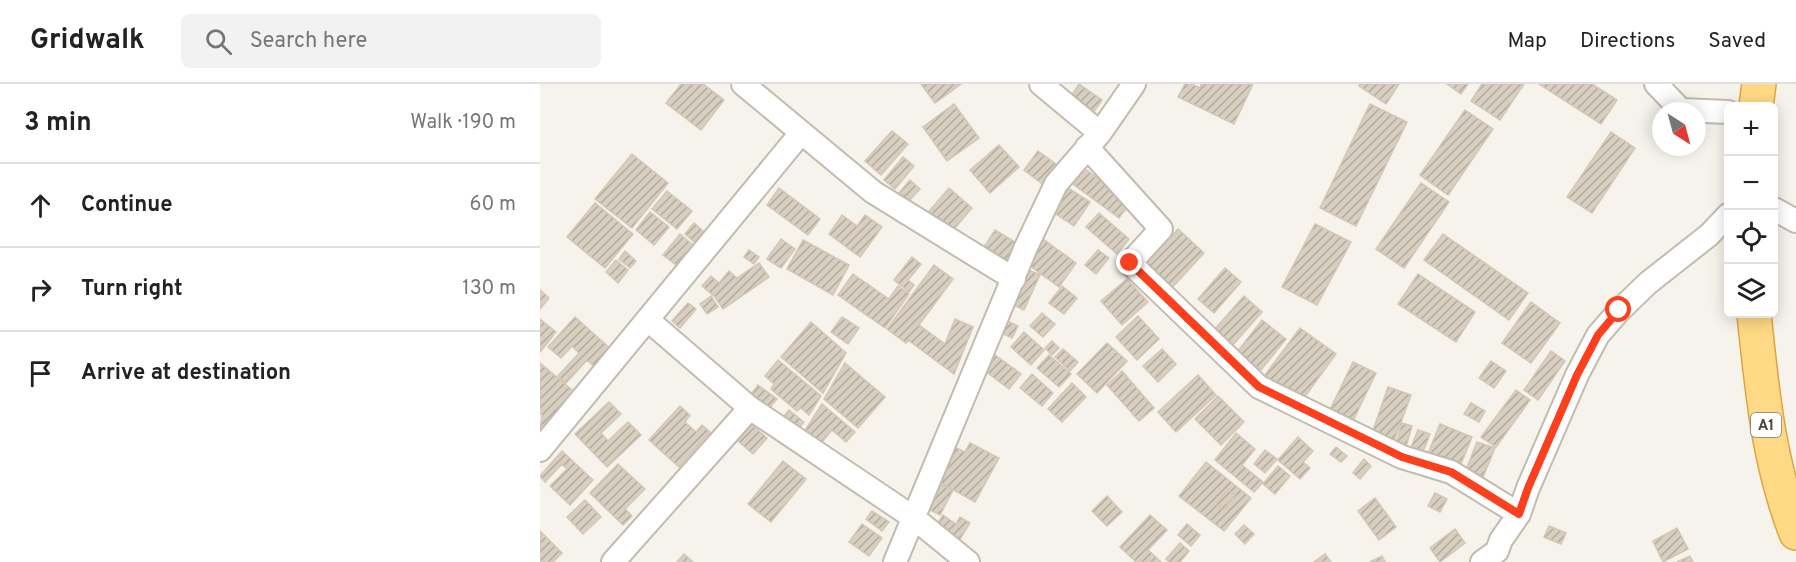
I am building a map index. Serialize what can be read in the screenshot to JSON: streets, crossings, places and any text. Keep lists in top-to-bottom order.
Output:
{
  "streets": {
    "highway": ["A1"]
  },
  "north": "bottom right",
  "page": {
    "header": "Gridwalk",
    "search": "Search here",
    "nav": ["Map", "Directions", "Saved"],
    "heading": ["3 min", "Walk · 190 m"],
    "map_buttons": ["+", "−"],
    "list": [
      ["Continue", "60 m"],
      ["Turn right", "130 m"],
      "Arrive at destination"
    ]
  }
}
